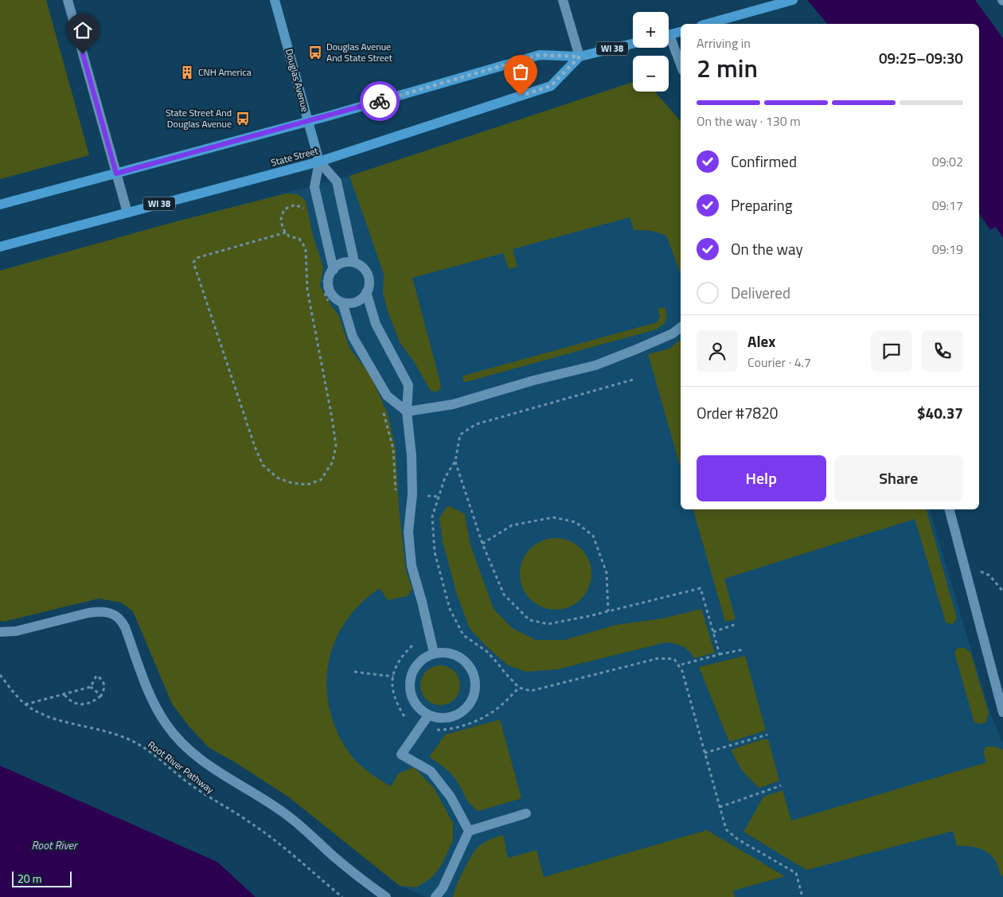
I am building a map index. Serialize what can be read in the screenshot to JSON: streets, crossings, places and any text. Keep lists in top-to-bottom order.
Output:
{
  "streets": {
    "main road": ["WI 38", "Douglas Avenue", "State Street"],
    "path": ["Root River Pathway"]
  },
  "crossings": [
    ["WI 38", "Douglas Avenue"],
    ["WI 38", "State Street"],
    ["Douglas Avenue", "State Street"]
  ],
  "water": ["Root River"],
  "places": {
    "bus stop": ["Douglas Avenue And State Street", "State Street And Douglas Avenue"],
    "building": ["CNH America"]
  },
  "scale_bar": "20 m",
  "page": {
    "map_buttons": ["+", "−"],
    "heading": ["2 min", "Arriving in", "09:25–09:30"],
    "panel": [
      "Alex",
      "Courier · 4.7",
      "Order #7820",
      "$40.37"
    ],
    "bar": "On the way · 130 m",
    "list": [
      ["Confirmed", "09:02"],
      ["Preparing", "09:17"],
      ["On the way", "09:19"],
      "Delivered"
    ],
    "buttons": ["Help", "Share"],
    "scale": "20 m"
  }
}
